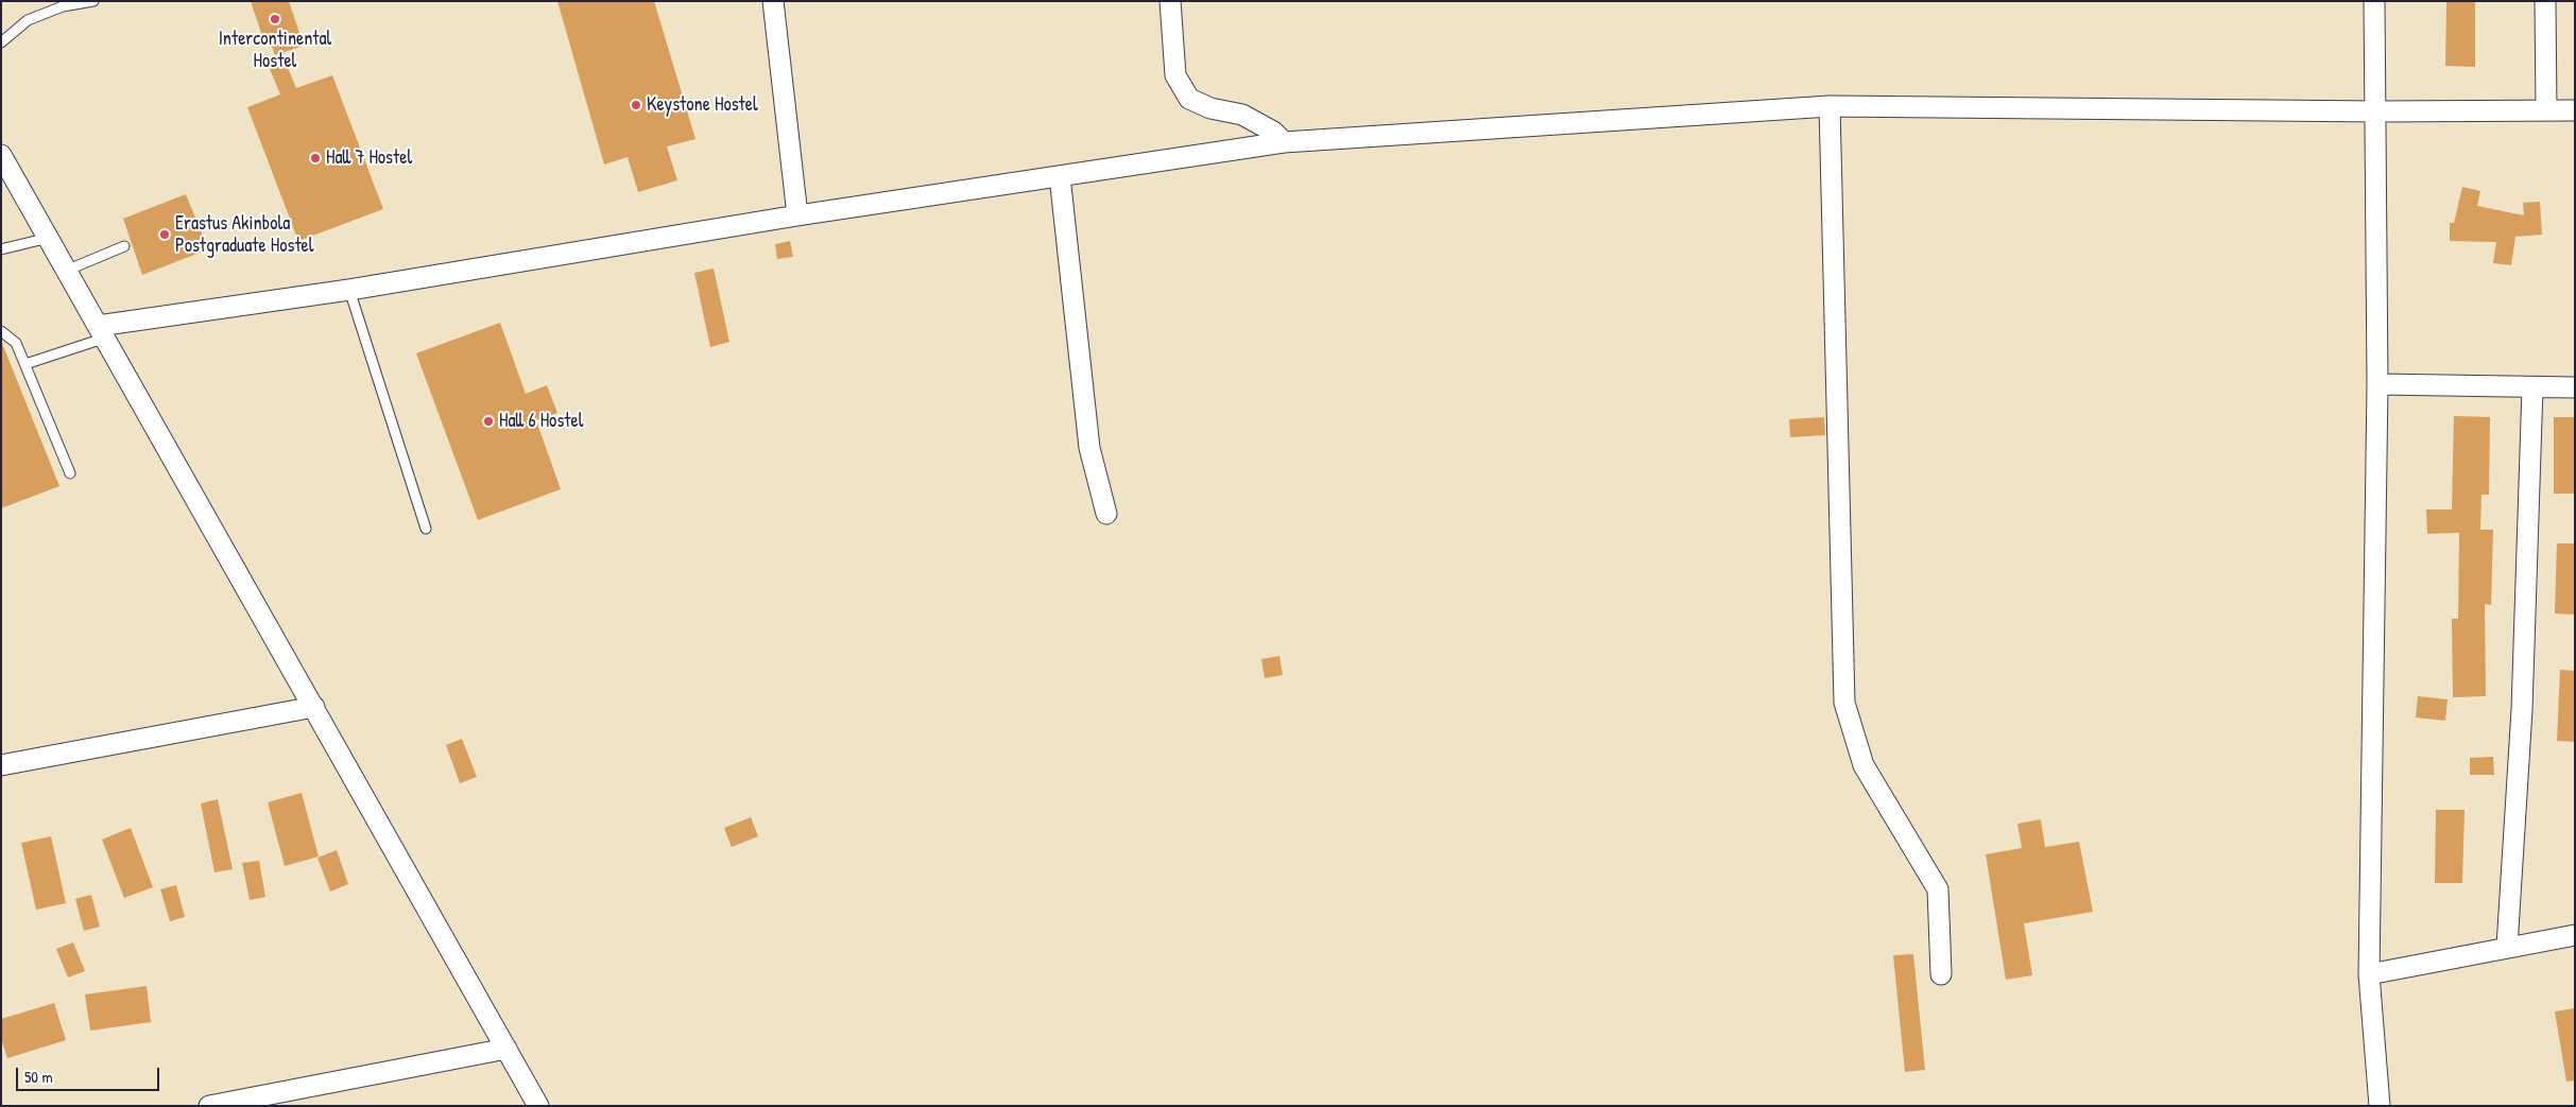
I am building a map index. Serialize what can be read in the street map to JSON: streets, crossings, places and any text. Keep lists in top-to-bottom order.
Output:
{
  "places": [
    "Intercontinental Hostel",
    "Keystone Hostel",
    "Hall 7 Hostel",
    "Erastus Akinbola Postgraduate Hostel",
    "Hall 6 Hostel"
  ],
  "scale_bar": "50 m"
}
